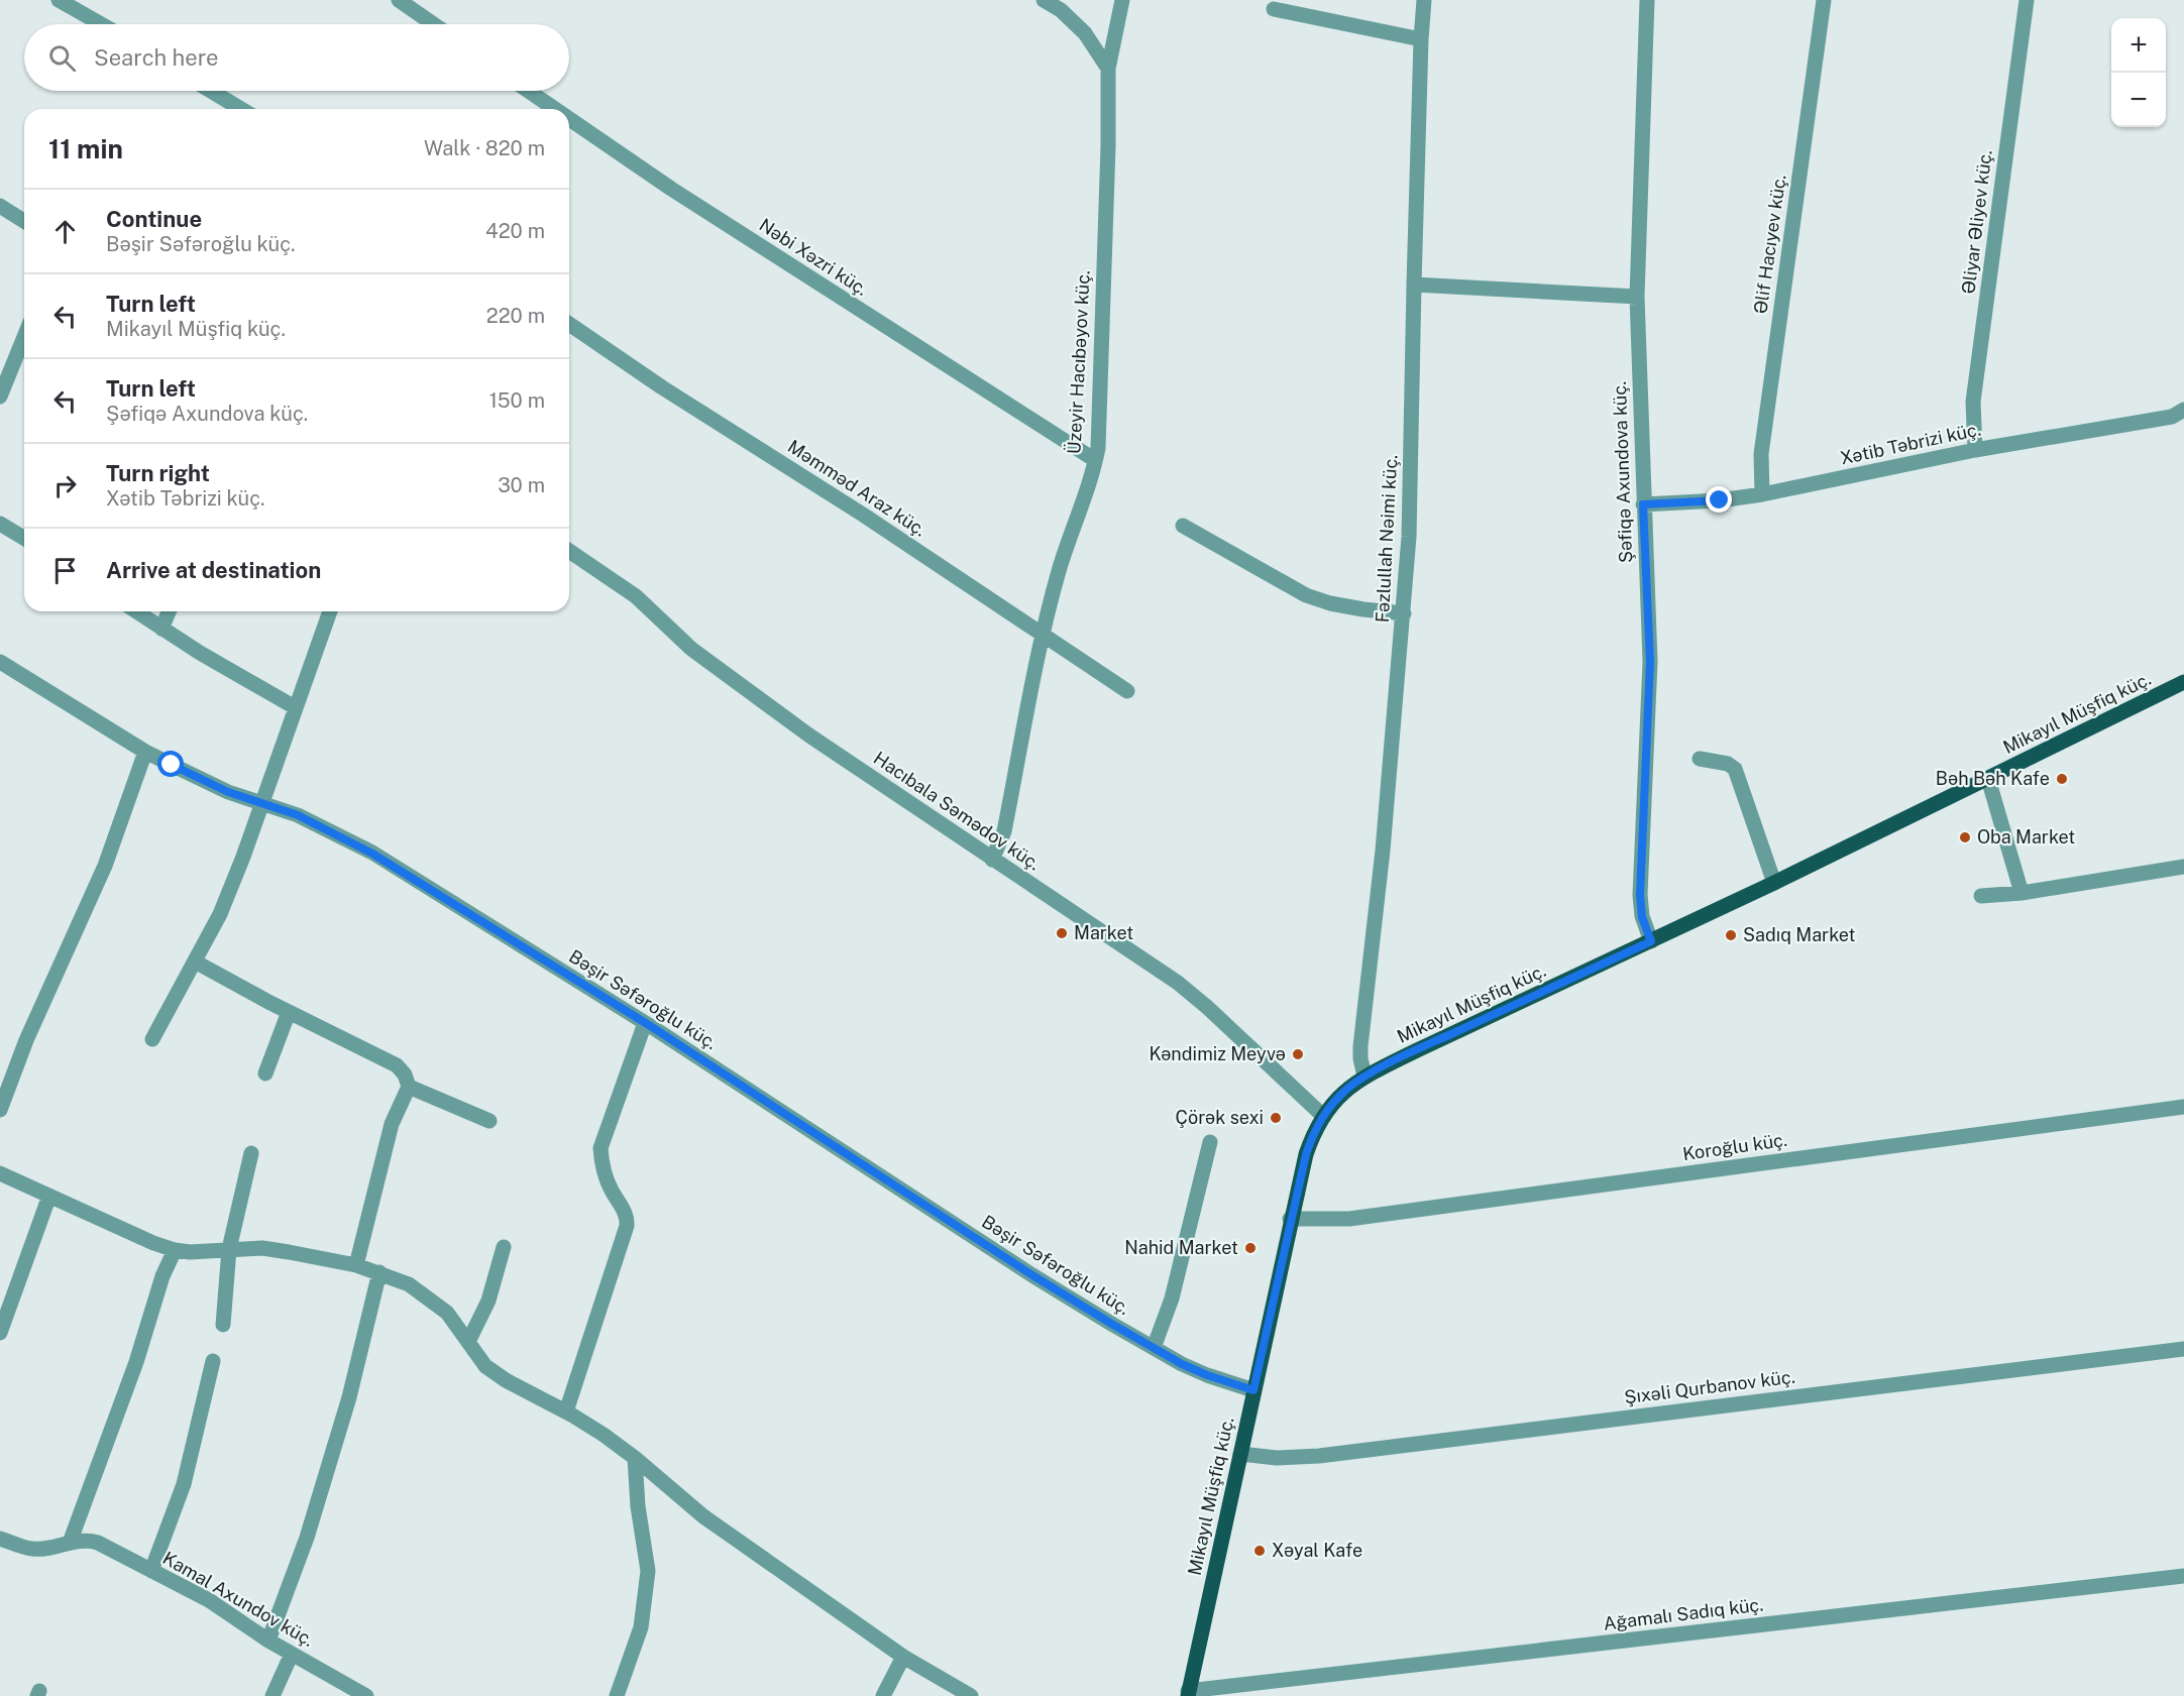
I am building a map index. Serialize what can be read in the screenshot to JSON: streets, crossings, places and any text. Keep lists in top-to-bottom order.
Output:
{
  "streets": {
    "main road": ["Mikayıl Müşfiq küç."],
    "street": [
      "Əliyar Əliyev küç.",
      "Əlif Hacıyev küç.",
      "Nəbi Xəzri küç.",
      "Üzeyir Hacıbəyov küç.",
      "Xətib Təbrizi küç.",
      "Şəfiqə Axundova küç.",
      "Məmməd Araz küç.",
      "Fəzlullah Nəimi küç.",
      "Hacıbala Səmədov küç.",
      "Bəşir Səfəroğlu küç.",
      "Koroğlu küç.",
      "Şıxəli Qurbanov küç.",
      "Kamal Axundov küç.",
      "Ağamalı Sadıq küç."
    ]
  },
  "crossings": [
    ["Əliyar Əliyev küç.", "Xətib Təbrizi küç."],
    ["Əlif Hacıyev küç.", "Xətib Təbrizi küç."],
    ["Nəbi Xəzri küç.", "Üzeyir Hacıbəyov küç."],
    ["Üzeyir Hacıbəyov küç.", "Məmməd Araz küç."],
    ["Üzeyir Hacıbəyov küç.", "Hacıbala Səmədov küç."],
    ["Xətib Təbrizi küç.", "Şəfiqə Axundova küç."],
    ["Şəfiqə Axundova küç.", "Mikayıl Müşfiq küç."],
    ["Fəzlullah Nəimi küç.", "Mikayıl Müşfiq küç."],
    ["Mikayıl Müşfiq küç.", "Hacıbala Səmədov küç."],
    ["Mikayıl Müşfiq küç.", "Bəşir Səfəroğlu küç."],
    ["Mikayıl Müşfiq küç.", "Koroğlu küç."],
    ["Mikayıl Müşfiq küç.", "Şıxəli Qurbanov küç."],
    ["Mikayıl Müşfiq küç.", "Ağamalı Sadıq küç."]
  ],
  "places": [
    "Bəh Bəh Kafe",
    "Oba Market",
    "Market",
    "Sadıq Market",
    "Kəndimiz Meyvə",
    "Çörək sexi",
    "Nahid Market",
    "Xəyal Kafe"
  ],
  "page": {
    "map_buttons": ["+", "−"],
    "search": "Search here",
    "heading": ["11 min", "Walk · 820 m"],
    "list": [
      ["Continue", "Bəşir Səfəroğlu küç.", "420 m"],
      ["Turn left", "Mikayıl Müşfiq küç.", "220 m"],
      ["Turn left", "Şəfiqə Axundova küç.", "150 m"],
      ["Turn right", "Xətib Təbrizi küç.", "30 m"],
      "Arrive at destination"
    ]
  }
}
